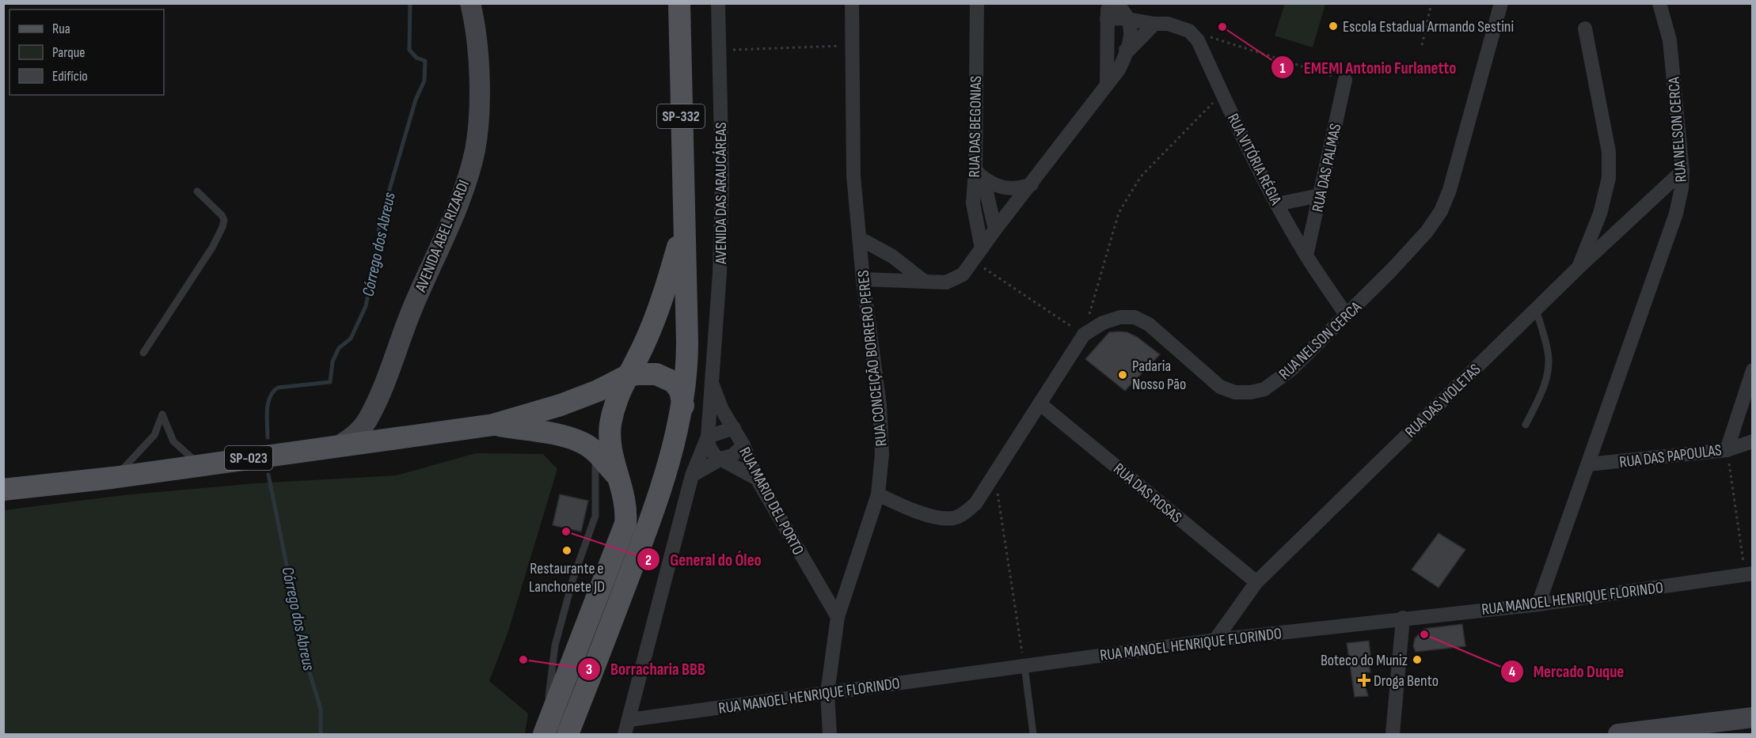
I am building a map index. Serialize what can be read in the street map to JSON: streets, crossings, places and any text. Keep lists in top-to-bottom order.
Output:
{
  "streets": {
    "main road": ["SP-332", "SP-023"],
    "street": [
      "RUA DAS BEGONIAS",
      "RUA NELSON CERCA",
      "RUA VITÓRIA RÉGIA",
      "RUA DAS PALMAS",
      "AVENIDA DAS ARAUCÁREAS",
      "AVENIDA ABEL RIZARDI",
      "RUA CONCEIÇÃO BORRERO PERES",
      "RUA DAS VIOLETAS",
      "RUA DAS PAPOULAS",
      "RUA DAS ROSAS",
      "RUA MARIO DEL PORTO",
      "RUA MANOEL HENRIQUE FLORINDO"
    ]
  },
  "crossings": [
    ["SP-332", "SP-023"],
    ["RUA NELSON CERCA", "RUA VITÓRIA RÉGIA"],
    ["RUA NELSON CERCA", "RUA CONCEIÇÃO BORRERO PERES"],
    ["RUA NELSON CERCA", "RUA DAS VIOLETAS"],
    ["RUA NELSON CERCA", "RUA DAS PAPOULAS"],
    ["RUA NELSON CERCA", "RUA DAS ROSAS"],
    ["RUA NELSON CERCA", "RUA MANOEL HENRIQUE FLORINDO"],
    ["RUA VITÓRIA RÉGIA", "RUA DAS PALMAS"],
    ["AVENIDA DAS ARAUCÁREAS", "RUA MARIO DEL PORTO"],
    ["AVENIDA ABEL RIZARDI", "SP-023"],
    ["RUA CONCEIÇÃO BORRERO PERES", "RUA MARIO DEL PORTO"],
    ["RUA CONCEIÇÃO BORRERO PERES", "RUA MANOEL HENRIQUE FLORINDO"],
    ["RUA DAS VIOLETAS", "RUA DAS ROSAS"],
    ["RUA DAS VIOLETAS", "RUA MANOEL HENRIQUE FLORINDO"]
  ],
  "water": ["Córrego dos Abreus"],
  "places": {
    "other": [
      "Escola Estadual Armando Sestini",
      "EMEMI Antonio Furlanetto",
      "Padaria Nosso Pão",
      "General do Óleo",
      "Restaurante e Lanchonete JD",
      "Mercado Duque",
      "Borracharia BBB",
      "Boteco do Muniz"
    ],
    "health": ["Droga Bento"]
  },
  "legend": ["Rua", "Parque", "Edifício"]
}
